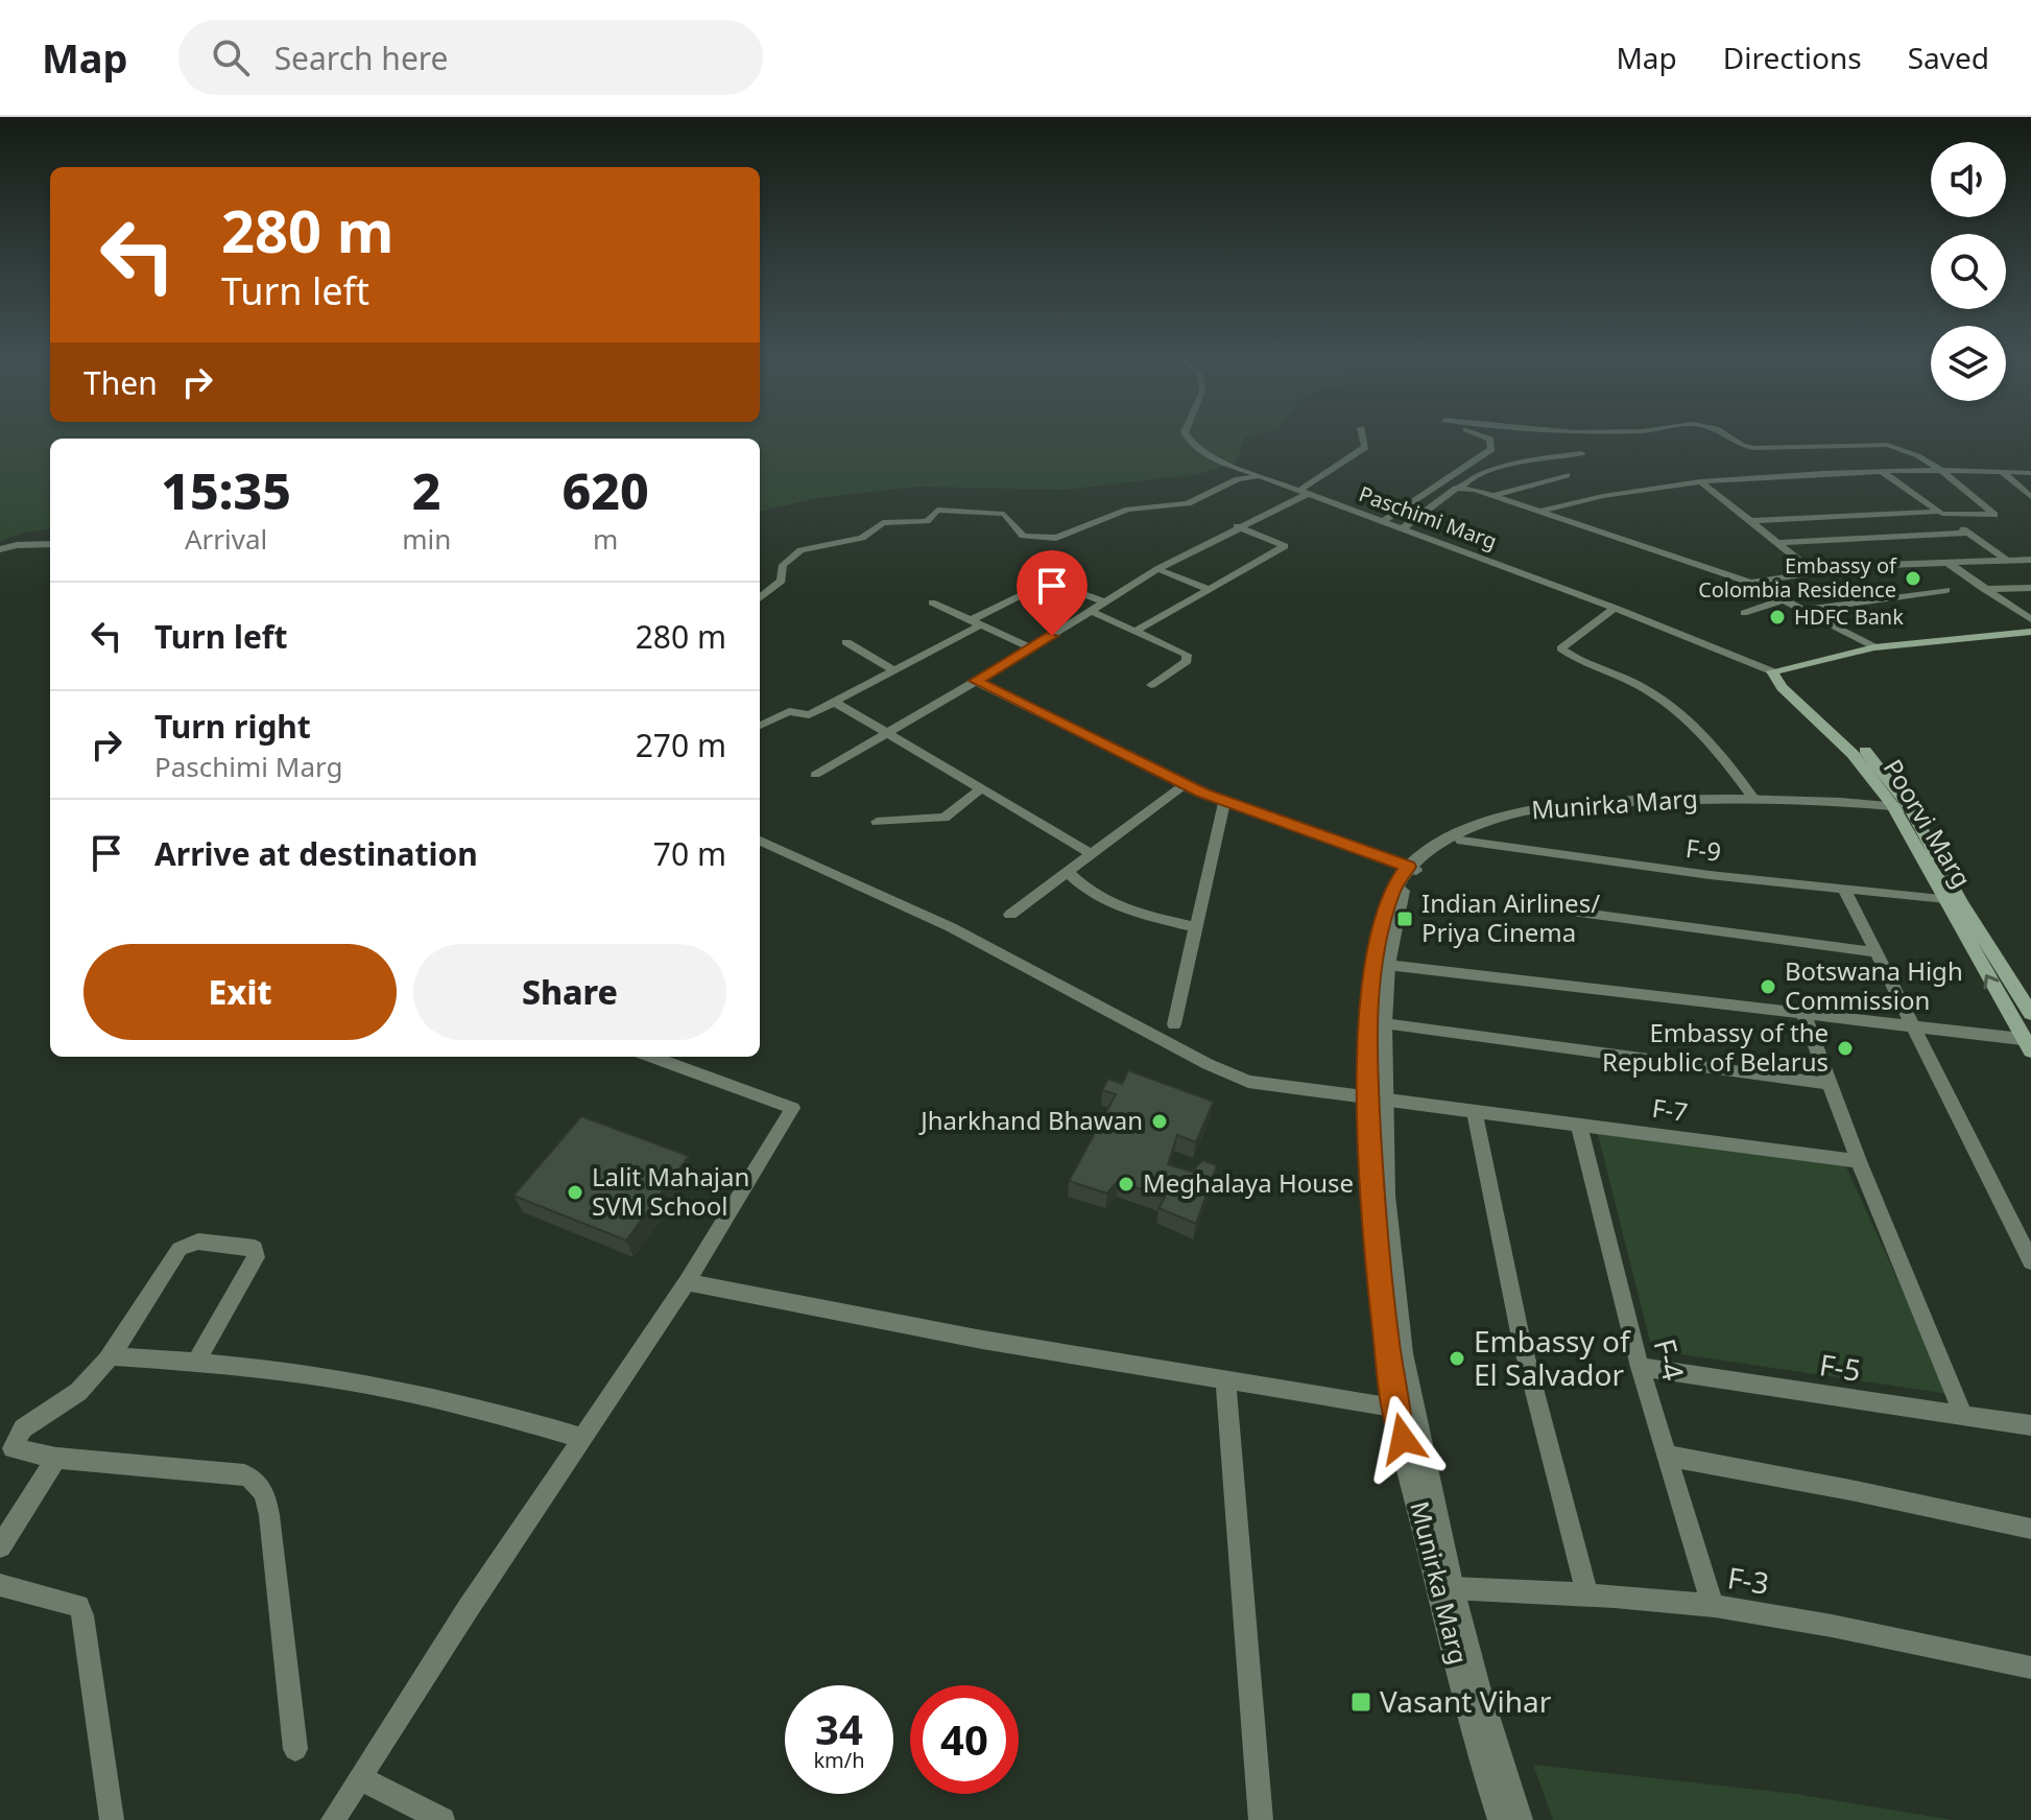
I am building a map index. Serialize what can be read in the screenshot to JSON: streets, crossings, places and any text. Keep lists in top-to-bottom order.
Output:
{
  "streets": {
    "main road": ["Poorvi Marg"],
    "street": [
      "Paschimi Marg",
      "Munirka Marg",
      "F-9",
      "F-7",
      "F-4",
      "F-5",
      "F-3"
    ]
  },
  "crossings": [
    ["Paschimi Marg", "Poorvi Marg"],
    ["Munirka Marg", "Poorvi Marg"],
    ["Munirka Marg", "F-9"],
    ["Munirka Marg", "F-7"],
    ["Munirka Marg", "F-3"],
    ["Poorvi Marg", "F-9"],
    ["F-7", "F-4"],
    ["F-4", "F-5"],
    ["F-4", "F-3"]
  ],
  "places": {
    "other": [
      "Embassy of Colombia Residence",
      "HDFC Bank",
      "Botswana High Commission",
      "Embassy of the Republic of Belarus",
      "Jharkhand Bhawan",
      "Meghalaya House",
      "Lalit Mahajan SVM School",
      "Embassy of El Salvador"
    ],
    "transit": ["Indian Airlines/ Priya Cinema", "Vasant Vihar"]
  },
  "page": {
    "header": "Map",
    "search": "Search here",
    "nav": ["Map", "Directions", "Saved"],
    "turn": ["280 m", "Turn left"],
    "then": "Then",
    "eta": [
      "15:35",
      "Arrival",
      "2",
      "min",
      "620",
      "m"
    ],
    "list": [
      {
        "name": "Turn left",
        "value": "280 m"
      },
      {
        "name": "Turn right",
        "note": "Paschimi Marg",
        "value": "270 m"
      },
      {
        "name": "Arrive at destination",
        "value": "70 m"
      }
    ],
    "buttons": ["Exit", "Share"],
    "speed": "34 km/h",
    "limit": "40"
  }
}
